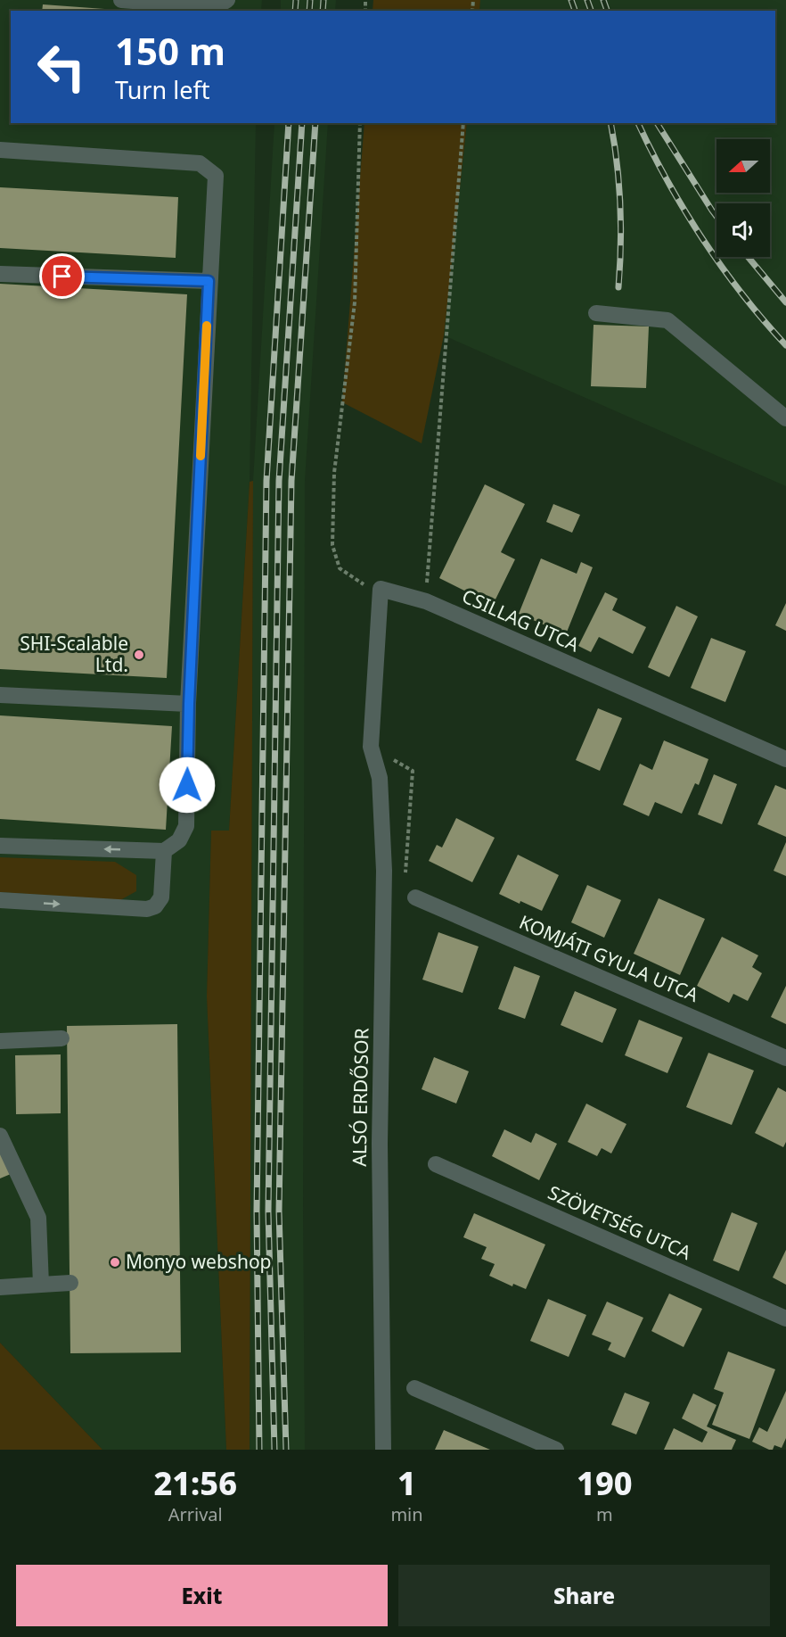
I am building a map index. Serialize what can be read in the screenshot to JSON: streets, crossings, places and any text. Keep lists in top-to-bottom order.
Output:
{
  "streets": {
    "street": [
      "CSILLAG UTCA",
      "KOMJÁTI GYULA UTCA",
      "ALSÓ ERDŐSOR",
      "SZÖVETSÉG UTCA"
    ]
  },
  "places": ["SHI-Scalable Ltd.", "Monyo webshop"],
  "north": "left",
  "page": {
    "turn": ["150 m", "Turn left"],
    "eta": [
      "21:56",
      "Arrival",
      "1",
      "min",
      "190",
      "m"
    ],
    "buttons": ["Exit", "Share"]
  }
}
